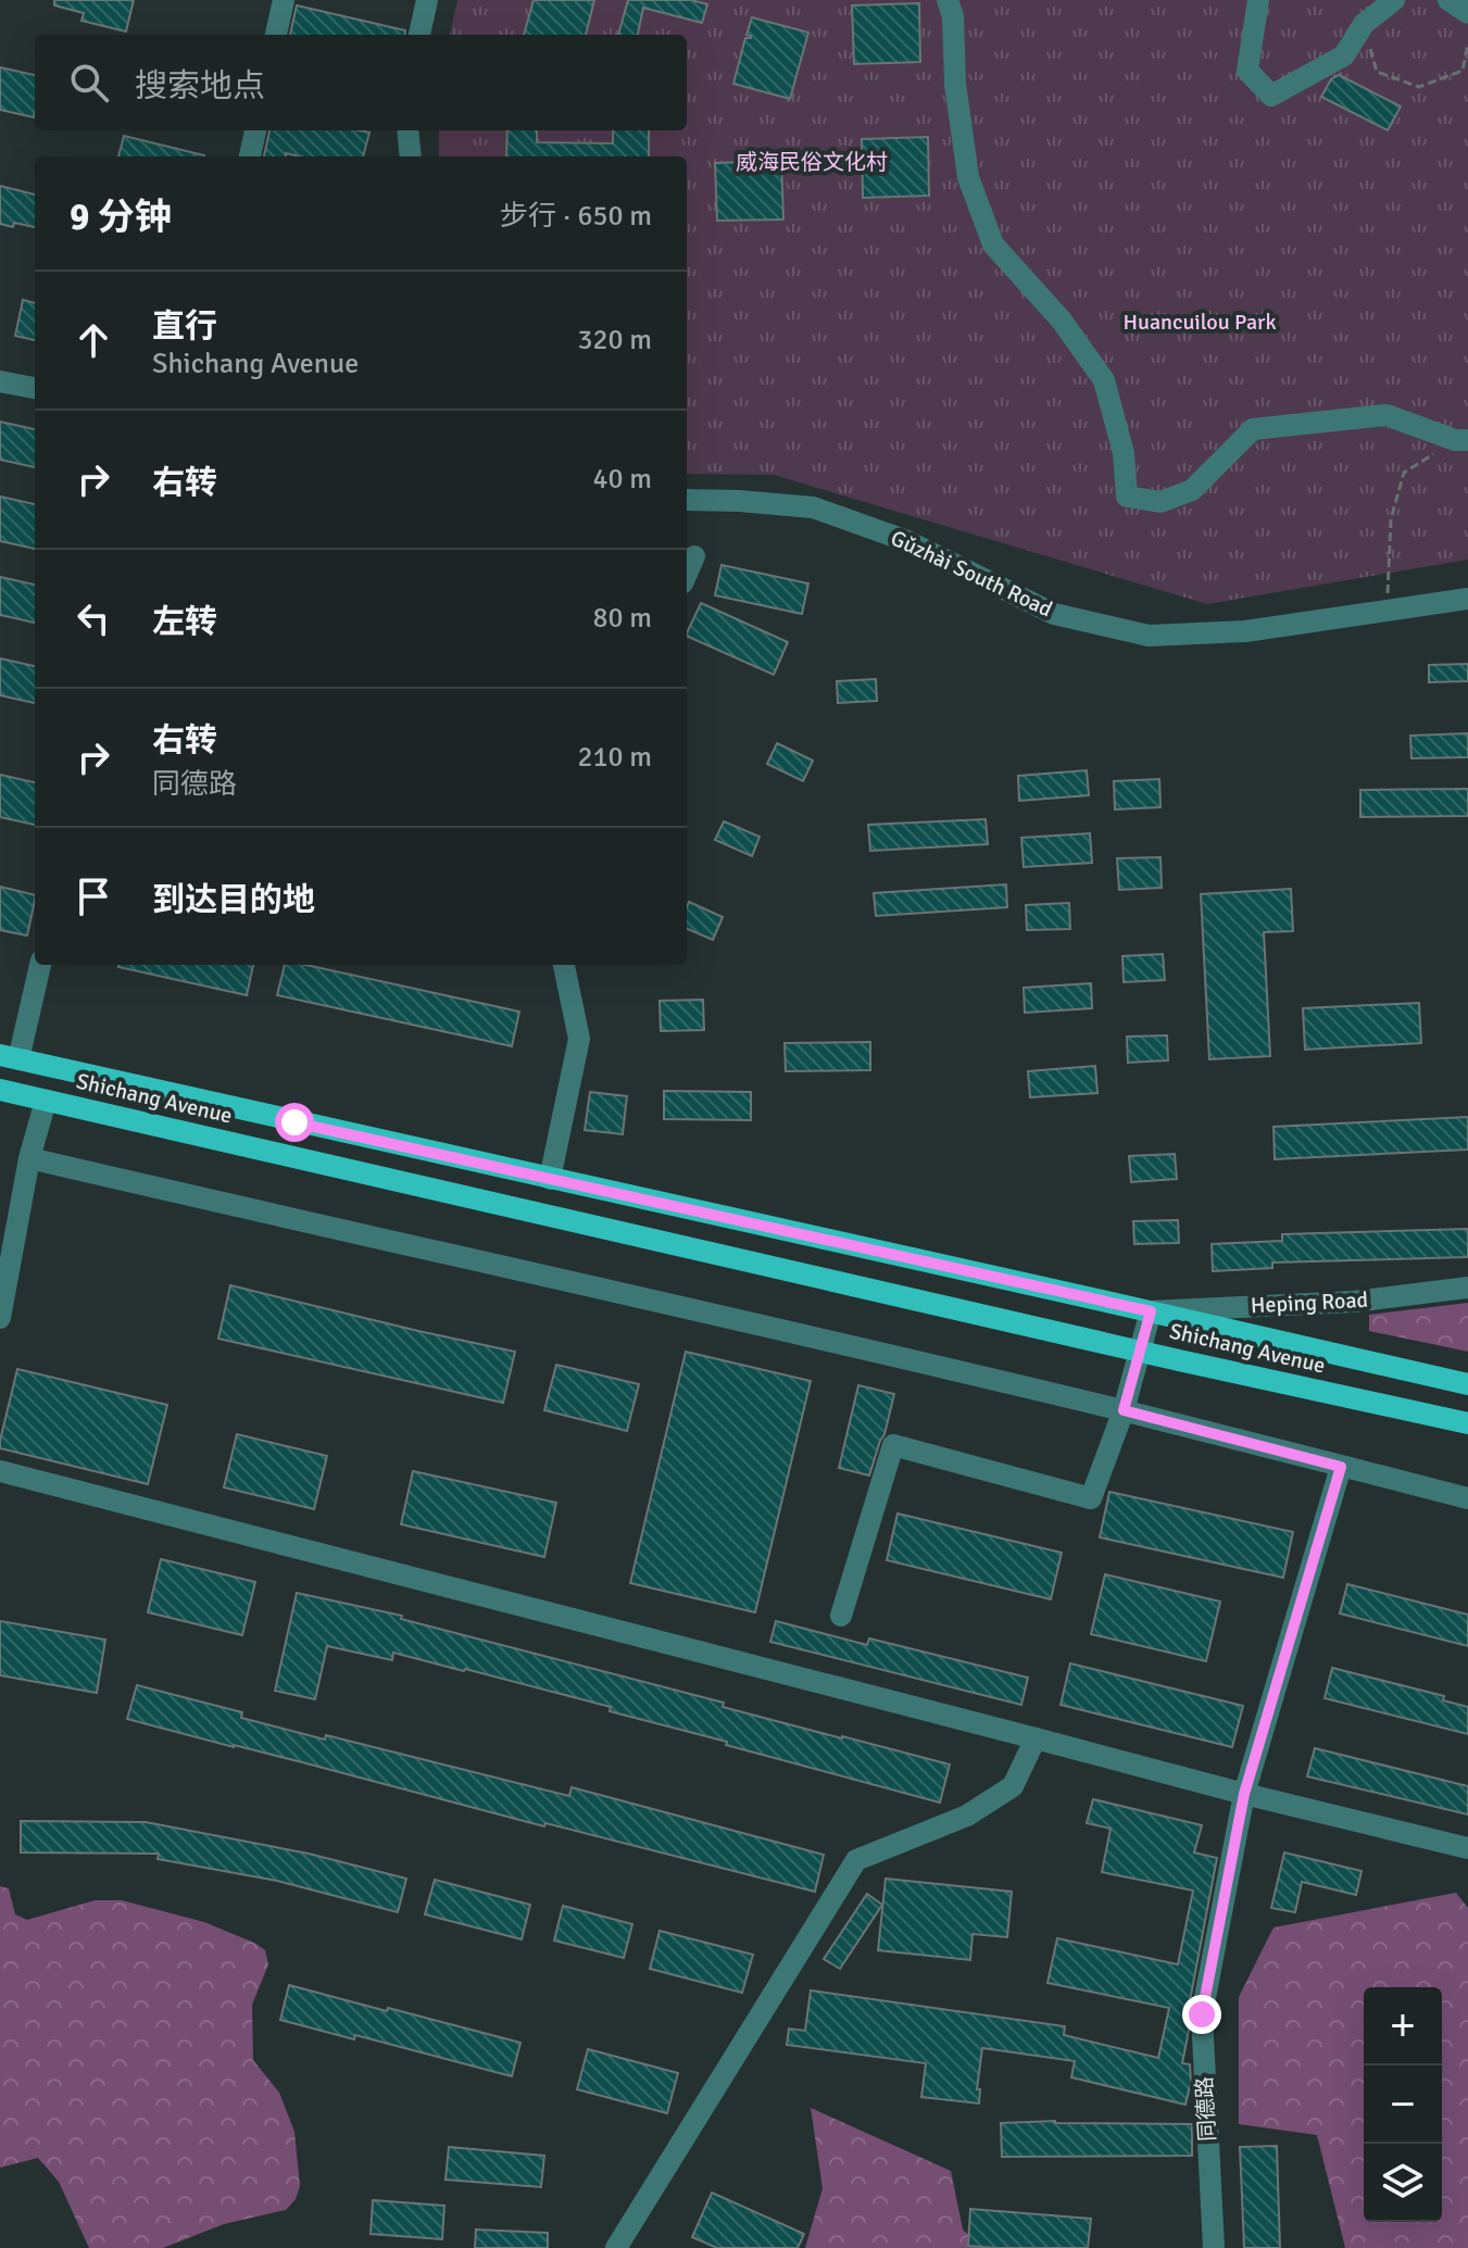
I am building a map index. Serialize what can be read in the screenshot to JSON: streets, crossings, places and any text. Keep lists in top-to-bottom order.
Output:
{
  "streets": {
    "main road": ["Shichang Avenue"],
    "street": ["Gǔzhài South Road", "Heping Road", "同德路"]
  },
  "crossings": [
    ["Shichang Avenue", "Heping Road"]
  ],
  "parks": ["威海民俗文化村", "Huancuilou Park"],
  "page": {
    "search": "搜索地点",
    "heading": ["9 分钟", "步行 · 650 m"],
    "list": [
      ["直行", "Shichang Avenue", "320 m"],
      ["右转", "40 m"],
      ["左转", "80 m"],
      ["右转", "同德路", "210 m"],
      "到达目的地"
    ],
    "map_buttons": ["+", "−"]
  }
}
